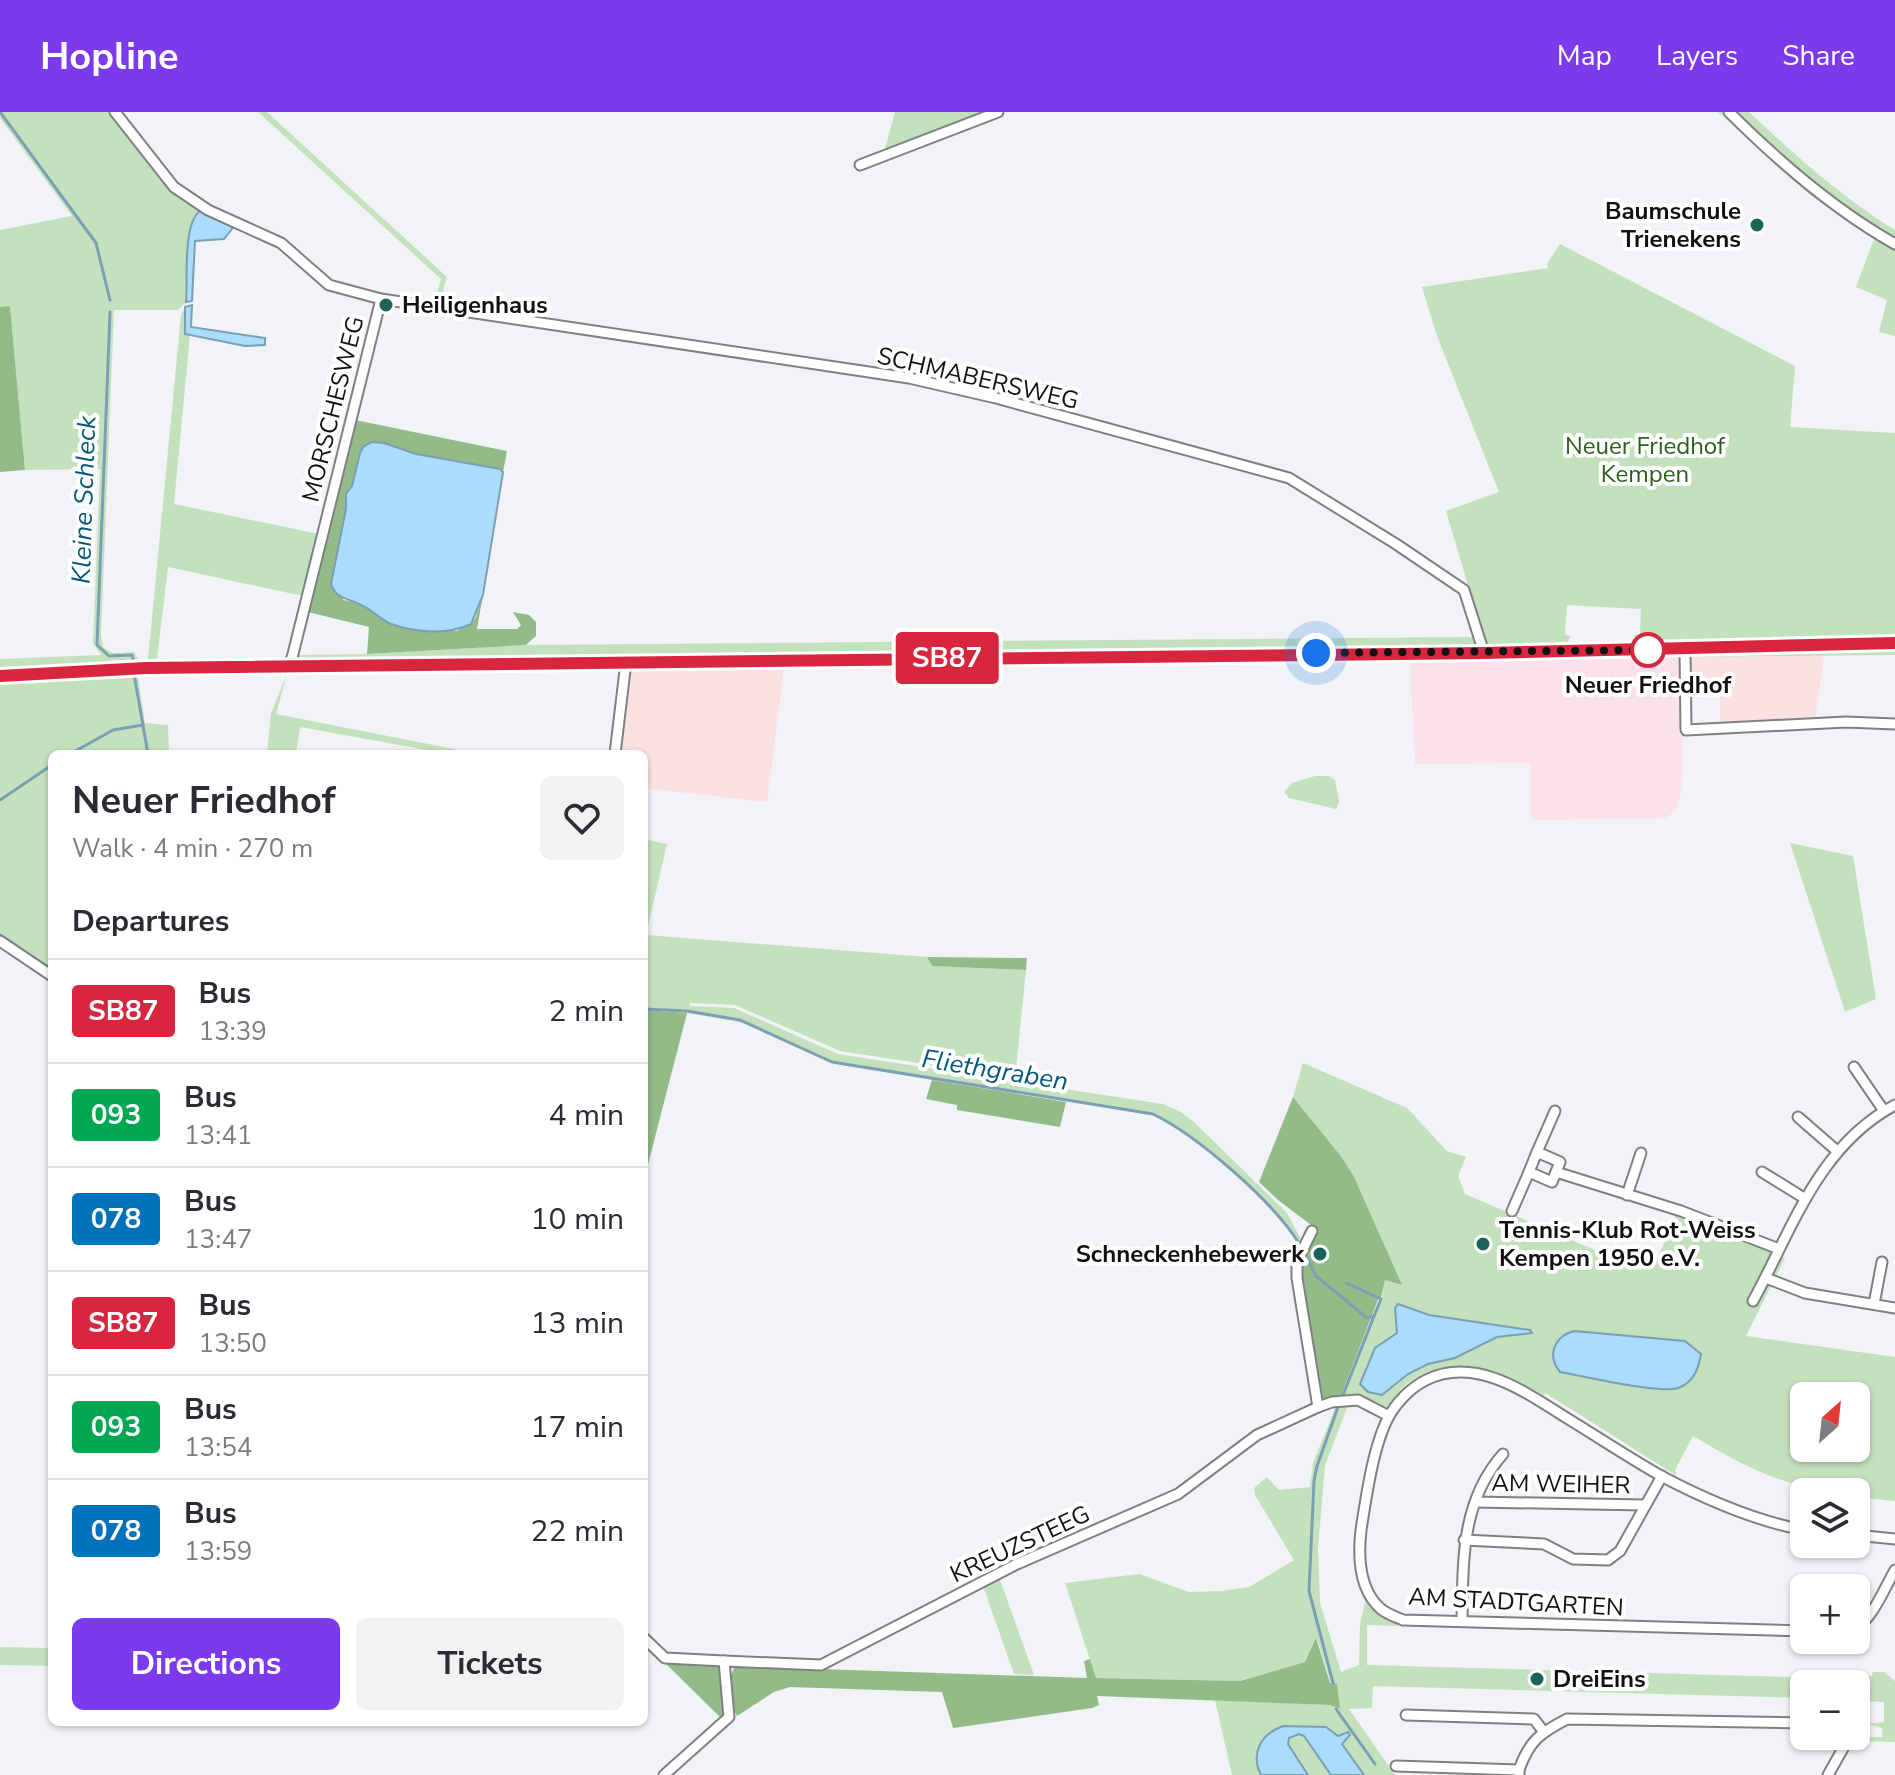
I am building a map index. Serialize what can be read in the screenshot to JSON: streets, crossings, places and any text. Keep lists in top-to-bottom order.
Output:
{
  "streets": {
    "street": [
      "SCHMABERSWEG",
      "MORSCHESWEG",
      "AM WEIHER",
      "KREUZSTEEG",
      "AM STADTGARTEN"
    ]
  },
  "crossings": [
    ["SCHMABERSWEG", "MORSCHESWEG"],
    ["AM WEIHER", "AM STADTGARTEN"],
    ["KREUZSTEEG", "AM STADTGARTEN"]
  ],
  "water": ["Kleine Schleck", "Fliethgraben"],
  "parks": ["Neuer Friedhof Kempen"],
  "places": [
    "Baumschule Trienekens",
    "Heiligenhaus",
    "Neuer Friedhof",
    "Tennis-Klub Rot-Weiss Kempen 1950 e.V.",
    "Schneckenhebewerk",
    "DreiEins"
  ],
  "lines": ["bus line SB87"],
  "north": "top right",
  "page": {
    "header": "Hopline",
    "nav": ["Map", "Layers", "Share"],
    "on_map": "SB87",
    "heading": [
      ["Neuer Friedhof", "Walk · 4 min · 270 m"],
      "Departures"
    ],
    "list": [
      {
        "mark": "SB87",
        "name": "Bus",
        "note": "13:39",
        "value": "2 min"
      },
      {
        "mark": "093",
        "name": "Bus",
        "note": "13:41",
        "value": "4 min"
      },
      {
        "mark": "078",
        "name": "Bus",
        "note": "13:47",
        "value": "10 min"
      },
      {
        "mark": "SB87",
        "name": "Bus",
        "note": "13:50",
        "value": "13 min"
      },
      {
        "mark": "093",
        "name": "Bus",
        "note": "13:54",
        "value": "17 min"
      },
      {
        "mark": "078",
        "name": "Bus",
        "note": "13:59",
        "value": "22 min"
      }
    ],
    "map_buttons": ["+", "−"],
    "buttons": ["Directions", "Tickets"]
  }
}
